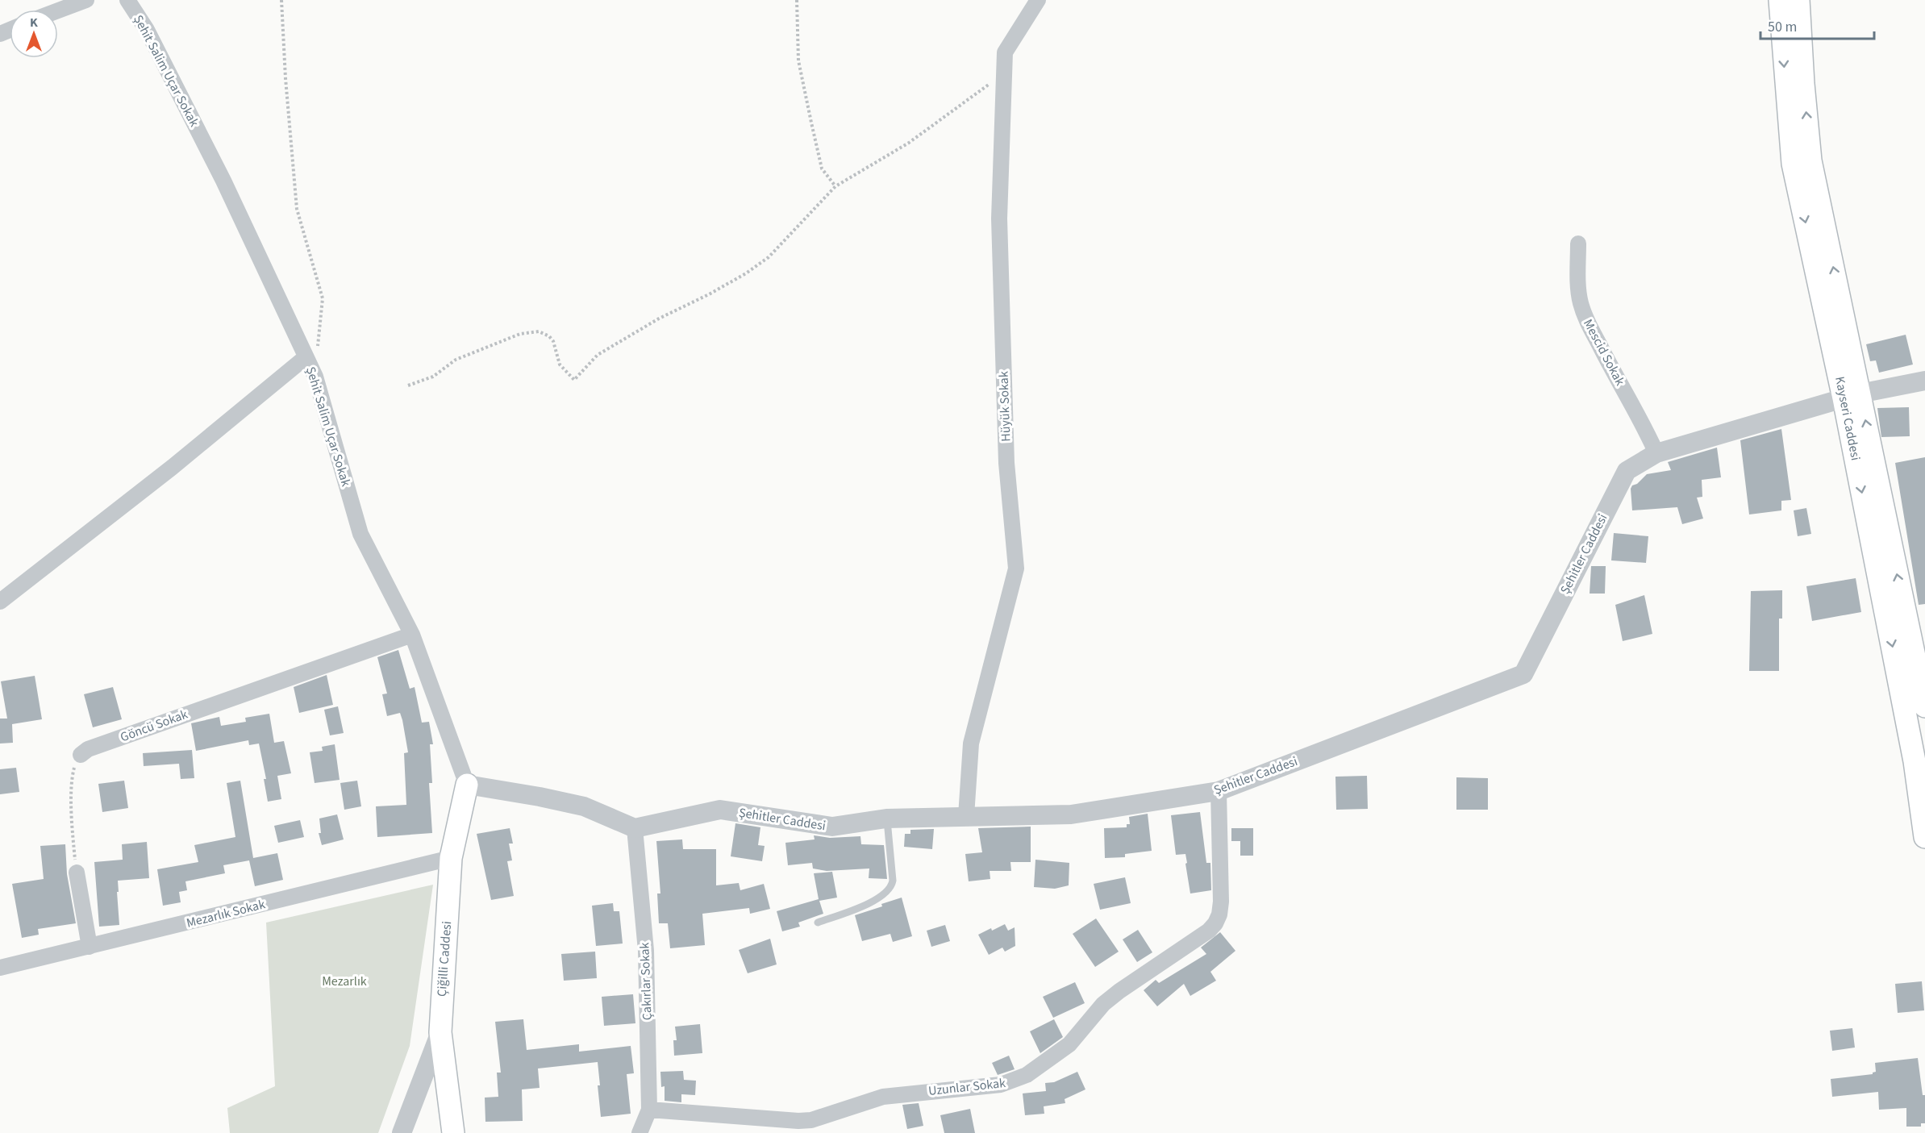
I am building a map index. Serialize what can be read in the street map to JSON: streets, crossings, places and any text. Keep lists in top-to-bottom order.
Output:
{
  "streets": {
    "main road": ["Kayseri Caddesi", "Çiğilli Caddesi"],
    "street": [
      "Şehit Salim Uçar Sokak",
      "Mescid Sokak",
      "Hüyük Sokak",
      "Şehitler Caddesi",
      "Göncü Sokak",
      "Mezarlık Sokak",
      "Çakırlar Sokak",
      "Uzunlar Sokak"
    ]
  },
  "crossings": [
    ["Şehit Salim Uçar Sokak", "Göncü Sokak"],
    ["Şehit Salim Uçar Sokak", "Çiğilli Caddesi"],
    ["Mescid Sokak", "Şehitler Caddesi"],
    ["Hüyük Sokak", "Şehitler Caddesi"],
    ["Kayseri Caddesi", "Şehitler Caddesi"],
    ["Şehitler Caddesi", "Çakırlar Sokak"],
    ["Şehitler Caddesi", "Uzunlar Sokak"],
    ["Mezarlık Sokak", "Çiğilli Caddesi"],
    ["Çakırlar Sokak", "Uzunlar Sokak"]
  ],
  "parks": ["Mezarlık"],
  "scale_bar": "50 m",
  "north": "top"
}
